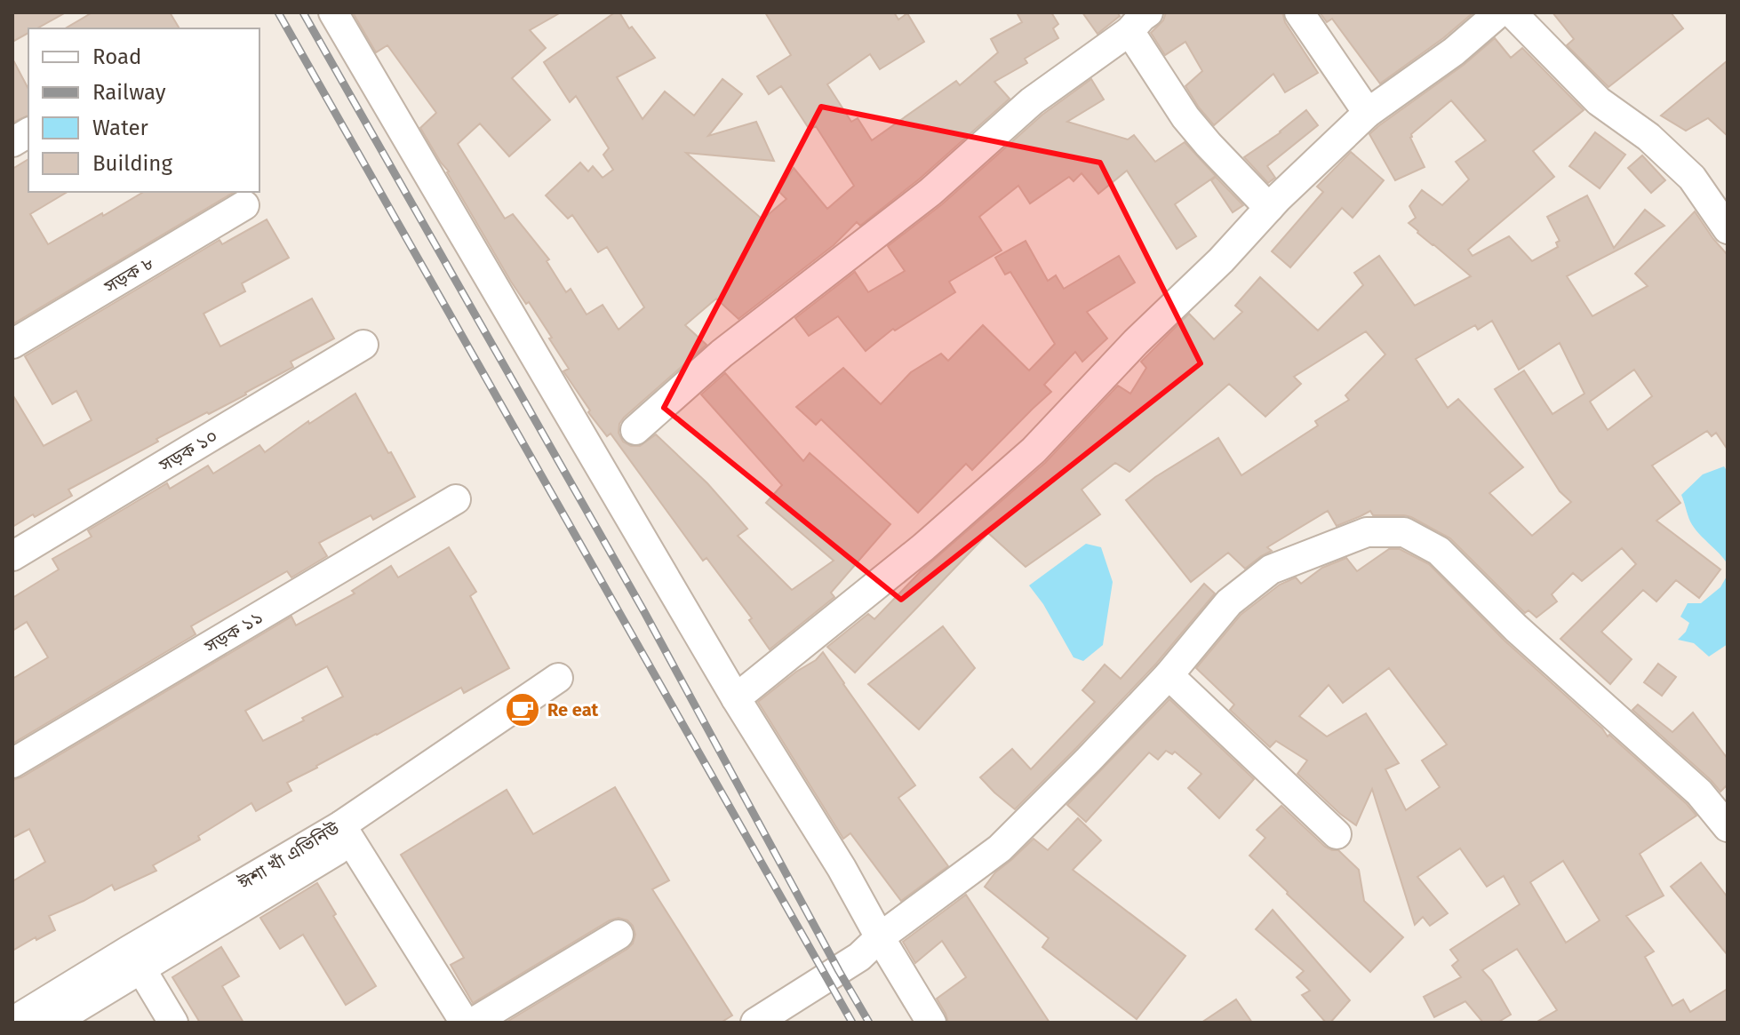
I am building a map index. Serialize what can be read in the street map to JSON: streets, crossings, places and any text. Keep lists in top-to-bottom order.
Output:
{
  "streets": {
    "street": [
      "সড়ক ৮",
      "সড়ক ১০",
      "সড়ক ১১",
      "ঈশা খাঁ এভিনিউ"
    ]
  },
  "places": {
    "cafe": ["Re eat"]
  },
  "legend": [
    "Road",
    "Railway",
    "Water",
    "Building"
  ]
}
